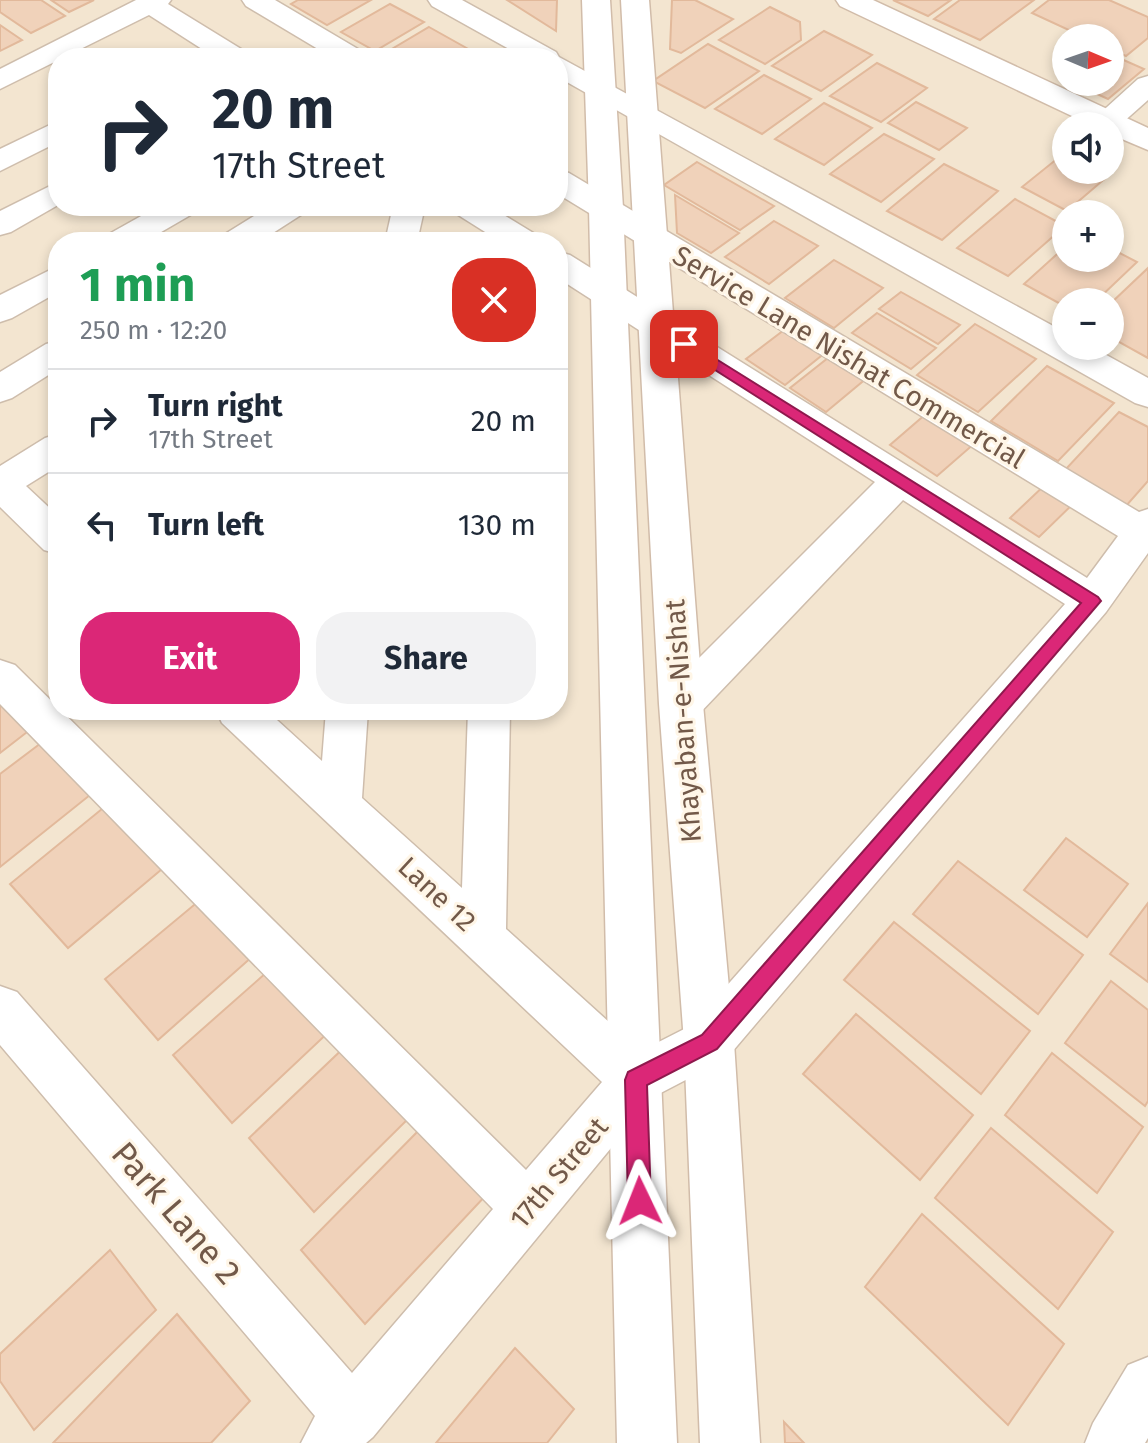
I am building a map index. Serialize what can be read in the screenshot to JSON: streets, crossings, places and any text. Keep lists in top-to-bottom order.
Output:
{
  "streets": {
    "street": [
      "Service Lane Nishat Commercial",
      "Khayaban-e-Nishat",
      "Lane 12",
      "17th Street",
      "Park Lane 2"
    ]
  },
  "crossings": [
    ["Service Lane Nishat Commercial", "Khayaban-e-Nishat"],
    ["Service Lane Nishat Commercial", "17th Street"],
    ["Khayaban-e-Nishat", "Lane 12"],
    ["Khayaban-e-Nishat", "17th Street"],
    ["Lane 12", "17th Street"],
    ["17th Street", "Park Lane 2"]
  ],
  "north": "right",
  "page": {
    "map_buttons": ["+", "−"],
    "turn": ["20 m", "17th Street"],
    "heading": ["1 min", "250 m · 12:20"],
    "list": [
      {
        "name": "Turn right",
        "note": "17th Street",
        "value": "20 m"
      },
      {
        "name": "Turn left",
        "value": "130 m"
      }
    ],
    "buttons": ["Exit", "Share"]
  }
}
